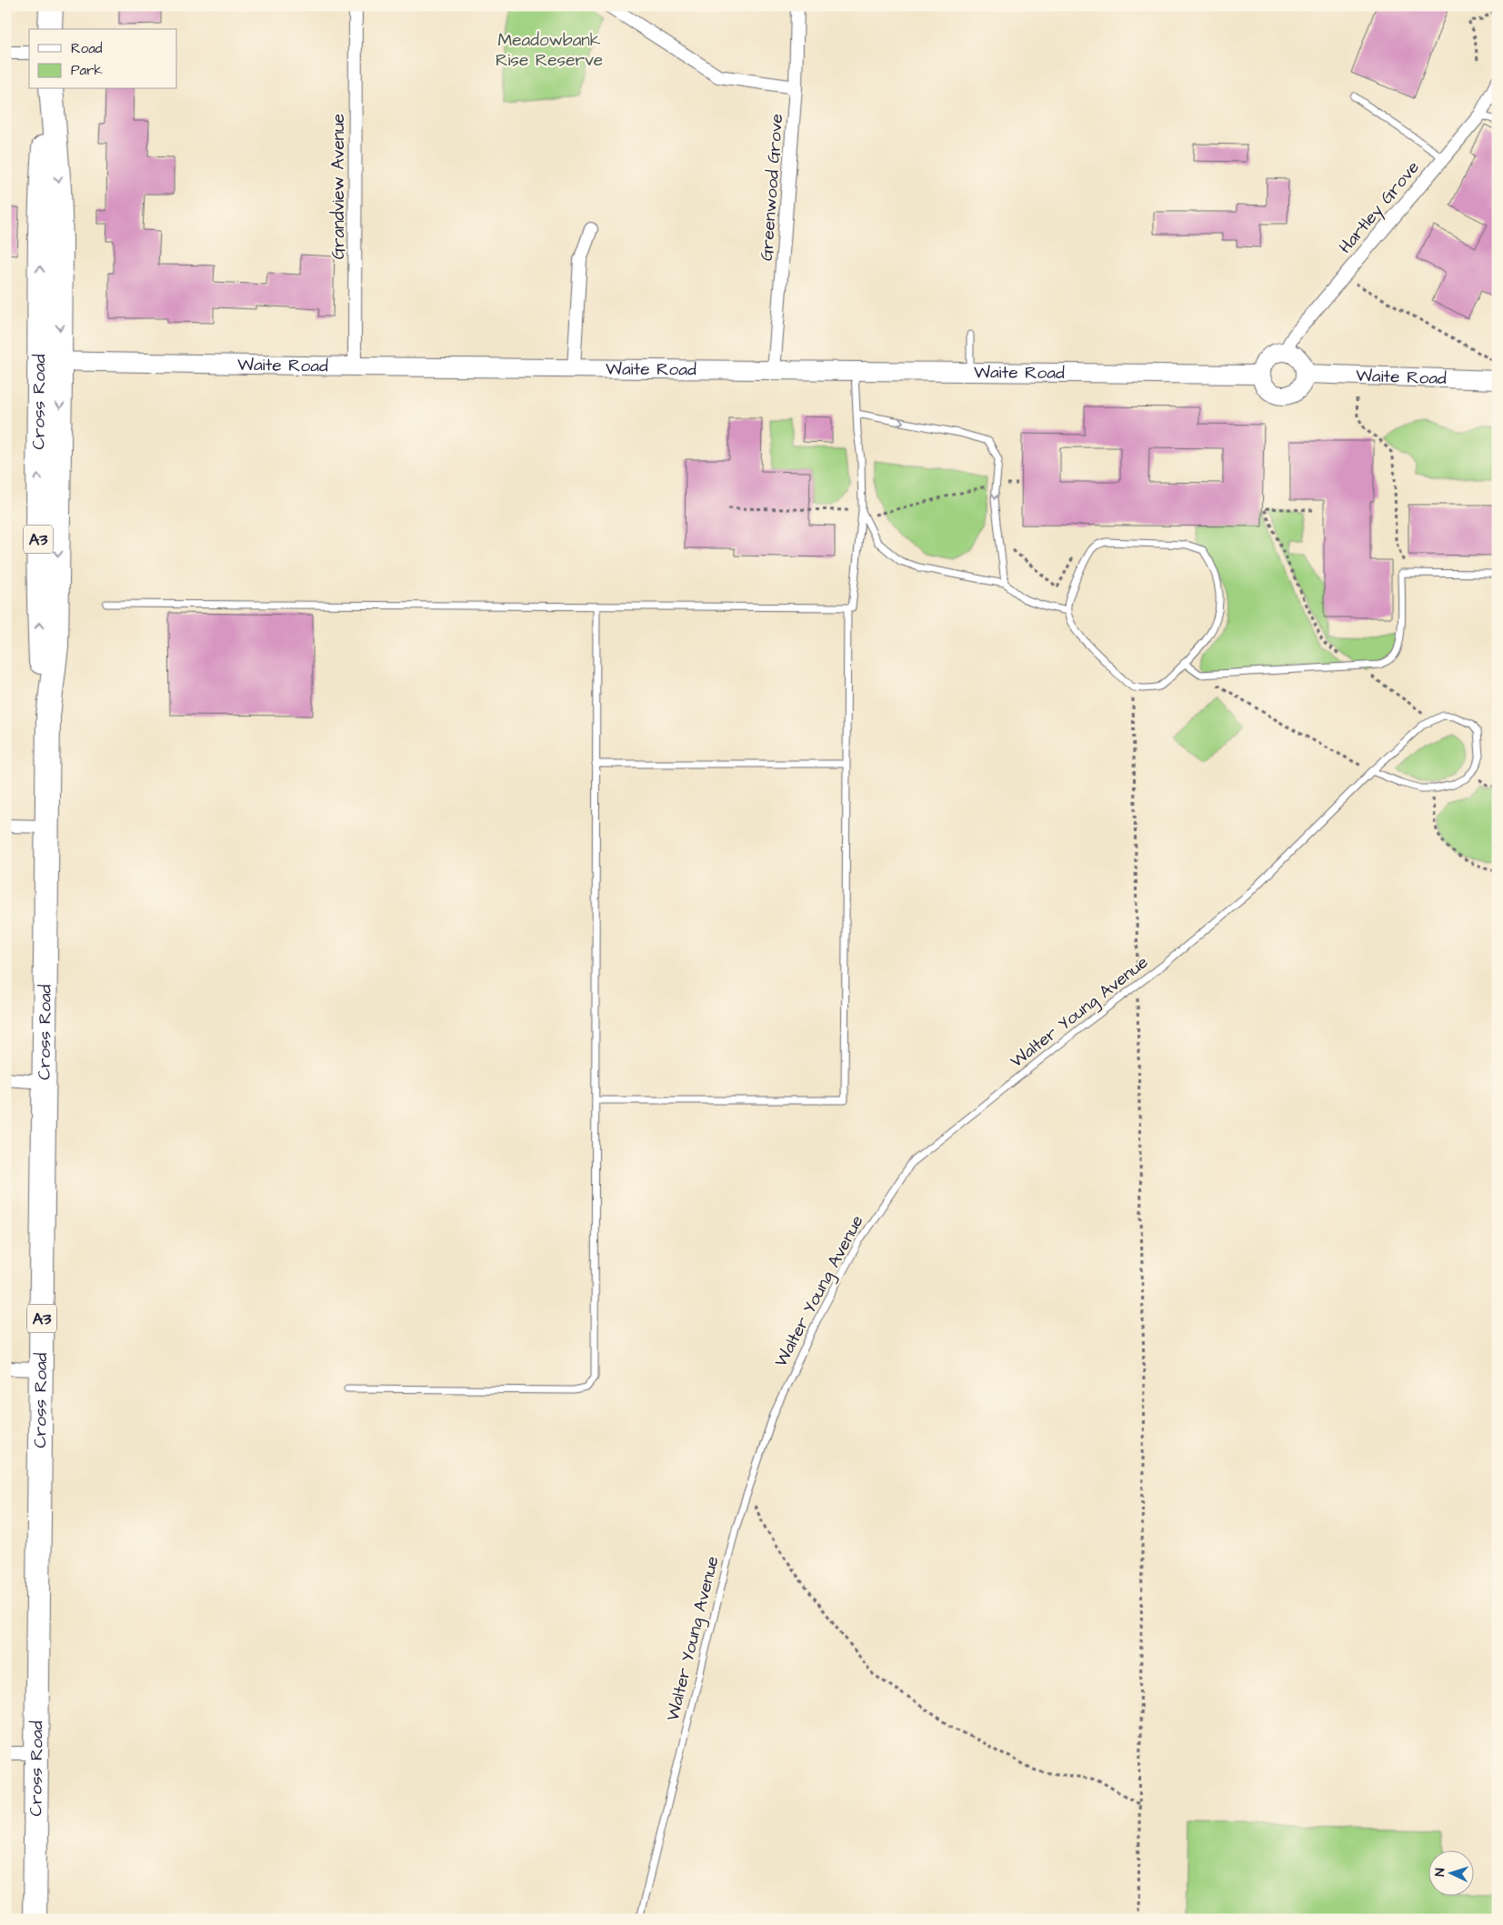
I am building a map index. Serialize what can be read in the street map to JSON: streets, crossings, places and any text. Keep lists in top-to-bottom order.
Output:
{
  "streets": {
    "highway": ["Cross Road", "A3"],
    "street": [
      "Grandview Avenue",
      "Greenwood Grove",
      "Hartley Grove",
      "Waite Road"
    ],
    "lane": ["Walter Young Avenue"]
  },
  "crossings": [
    ["Grandview Avenue", "Waite Road"],
    ["Greenwood Grove", "Waite Road"],
    ["Hartley Grove", "Waite Road"],
    ["Waite Road", "Cross Road"]
  ],
  "parks": ["Meadowbank Rise Reserve"],
  "legend": ["Road", "Park"],
  "north": "left"
}
